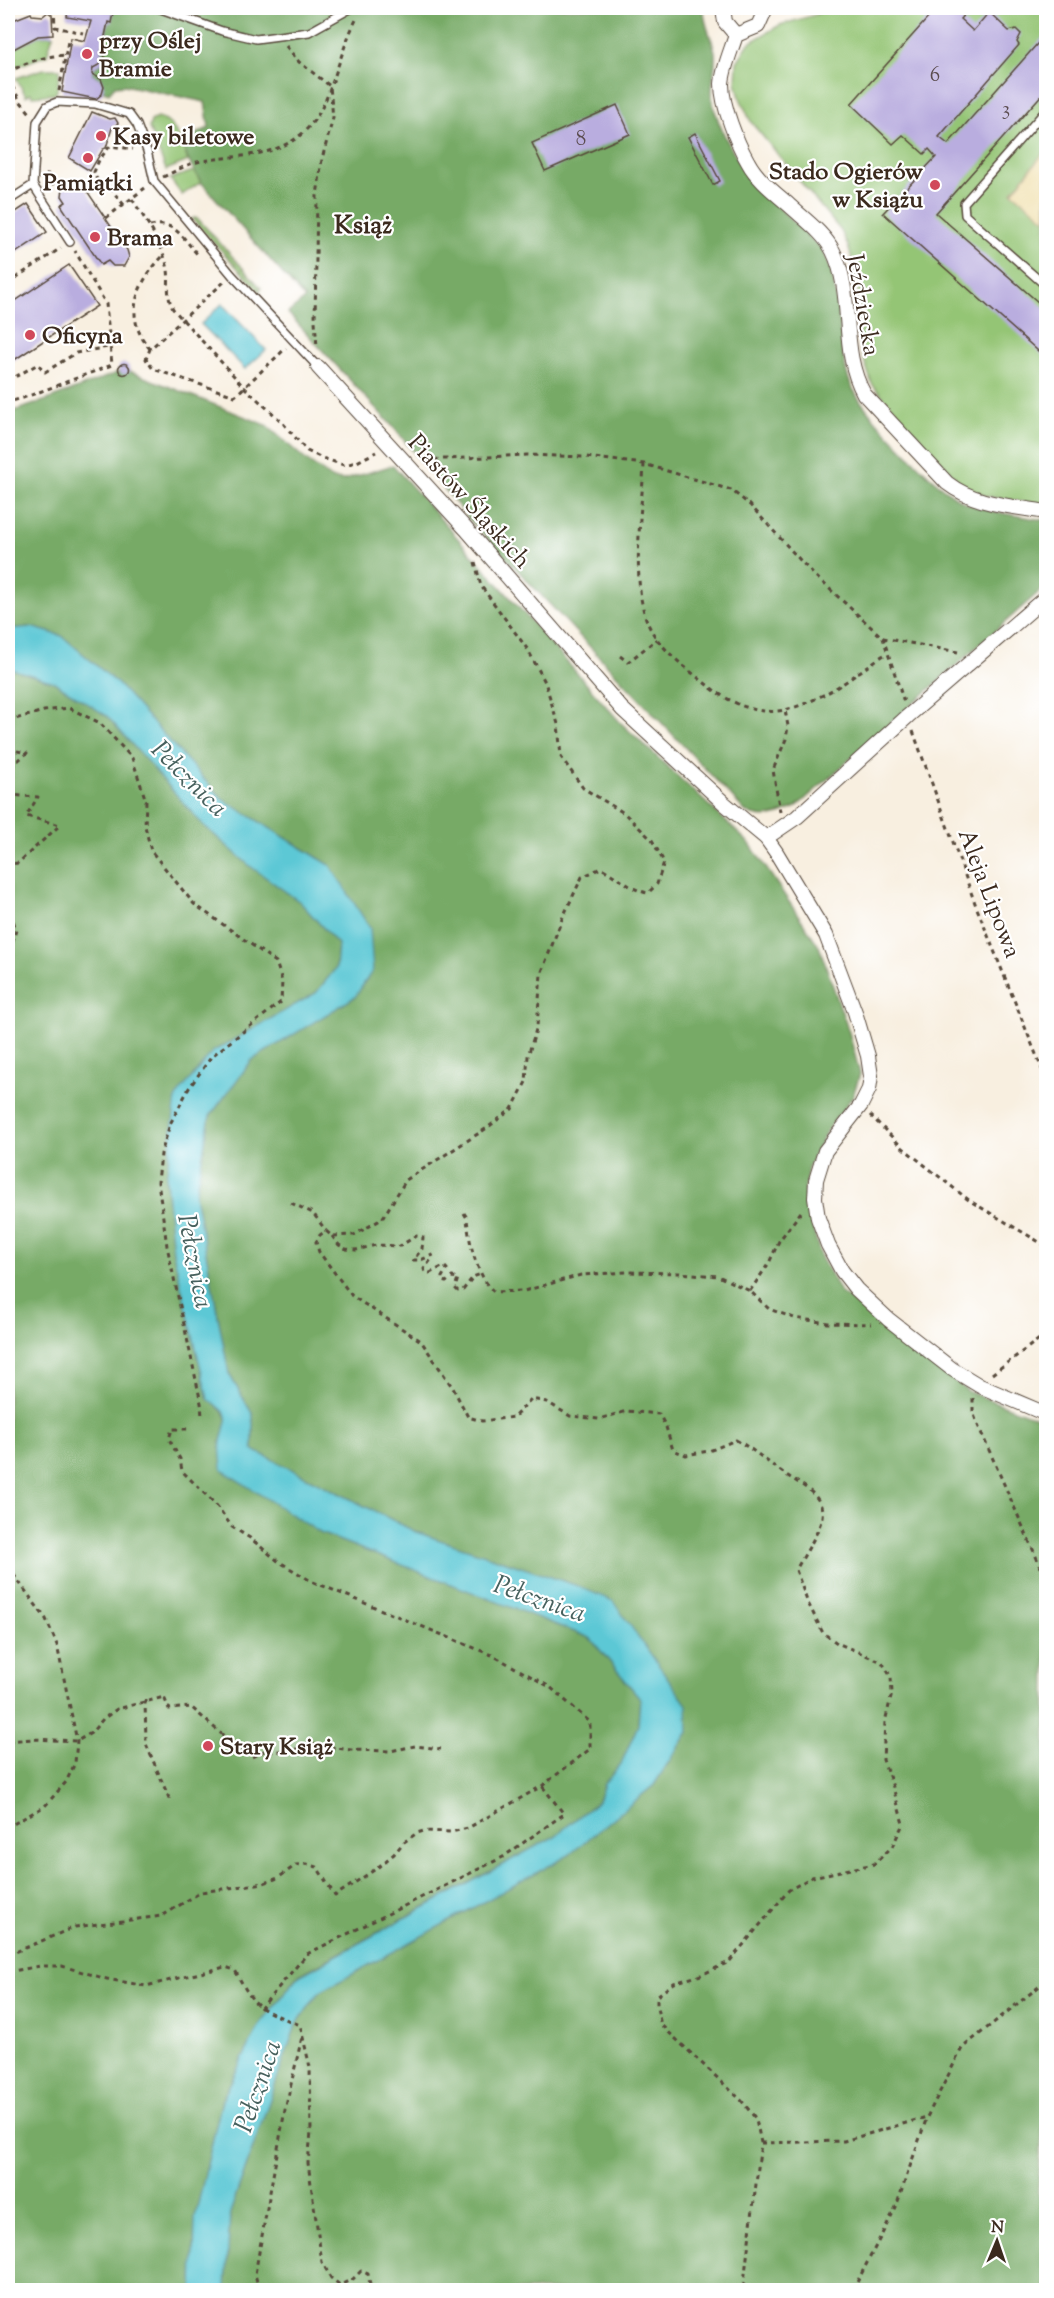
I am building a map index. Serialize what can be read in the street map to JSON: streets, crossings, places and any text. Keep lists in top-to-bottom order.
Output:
{
  "streets": {
    "street": ["Jeździecka", "Piastów Śląskich"],
    "path": ["Aleja Lipowa"]
  },
  "districts": ["Książ"],
  "water": ["Pełcznica"],
  "places": [
    "przy Oślej Bramie",
    "Kasy biletowe",
    "Pamiątki",
    "Stado Ogierów w Książu",
    "Brama",
    "Oficyna",
    "Stary Książ"
  ],
  "house_numbers": ["6", "3", "8"],
  "north": "top"
}
